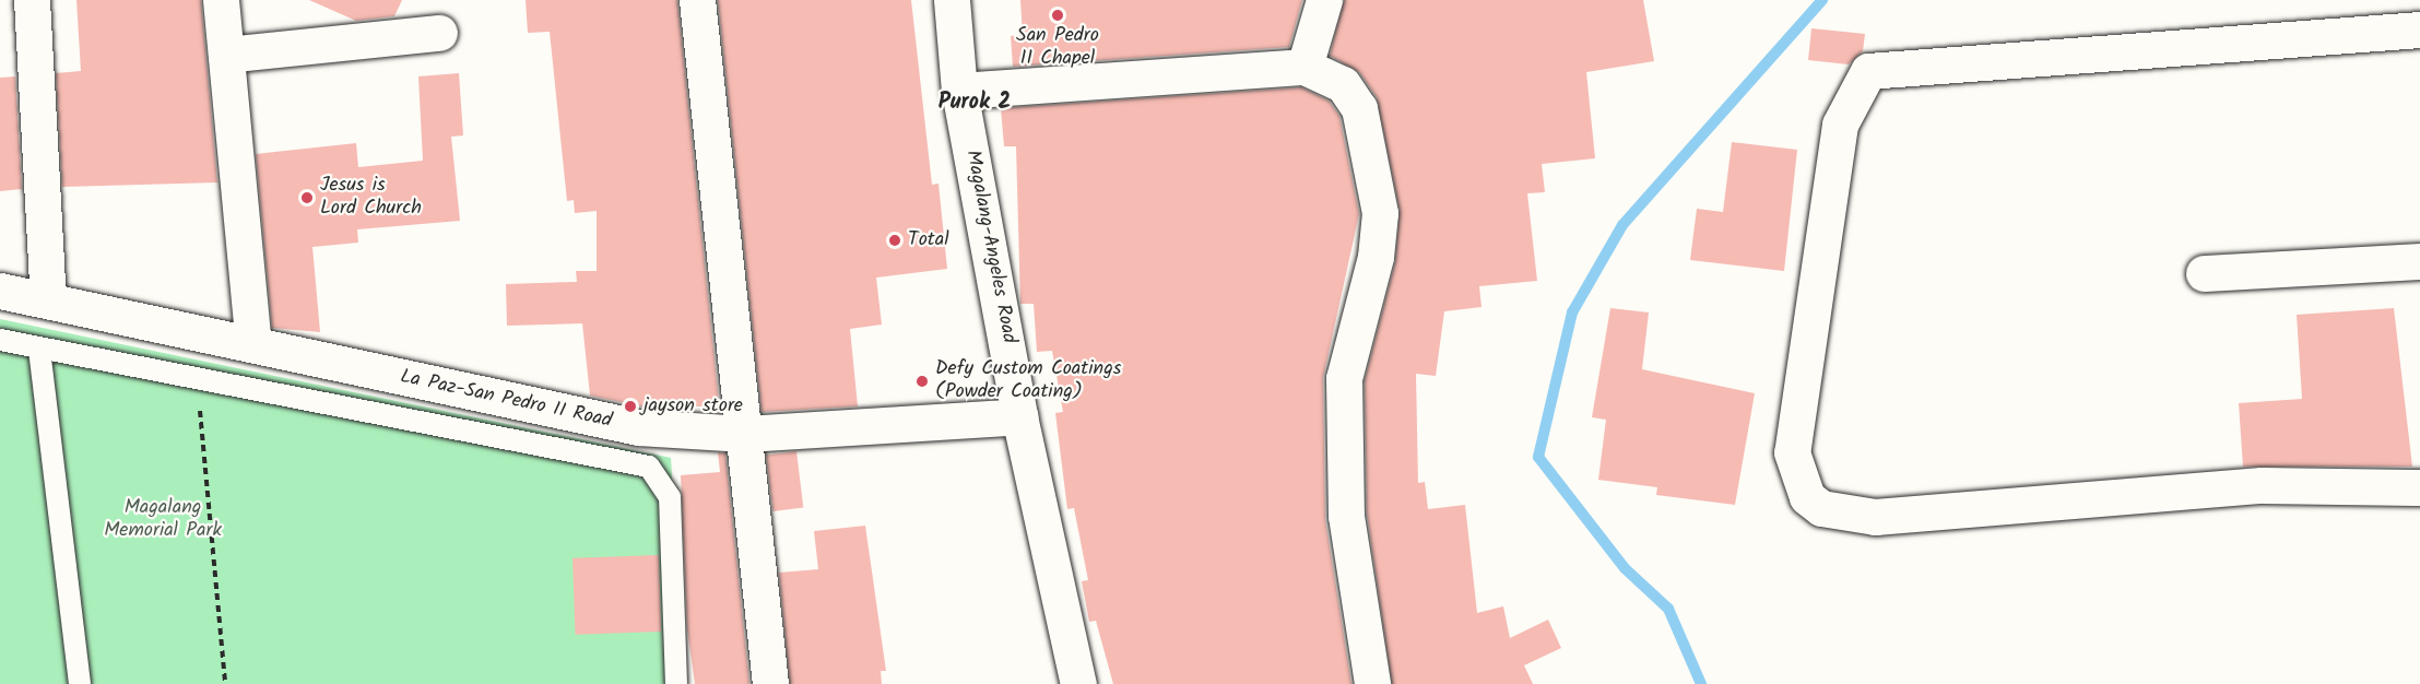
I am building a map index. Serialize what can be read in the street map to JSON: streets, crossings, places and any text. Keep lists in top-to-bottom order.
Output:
{
  "streets": {
    "street": ["Magalang-Angeles Road", "La Paz-San Pedro II Road"]
  },
  "crossings": [
    ["Magalang-Angeles Road", "La Paz-San Pedro II Road"]
  ],
  "districts": ["Purok 2"],
  "parks": ["Magalang Memorial Park"],
  "places": [
    "San Pedro II Chapel",
    "Jesus is Lord Church",
    "Total",
    "Defy Custom Coatings (Powder Coating)",
    "jayson store"
  ]
}
